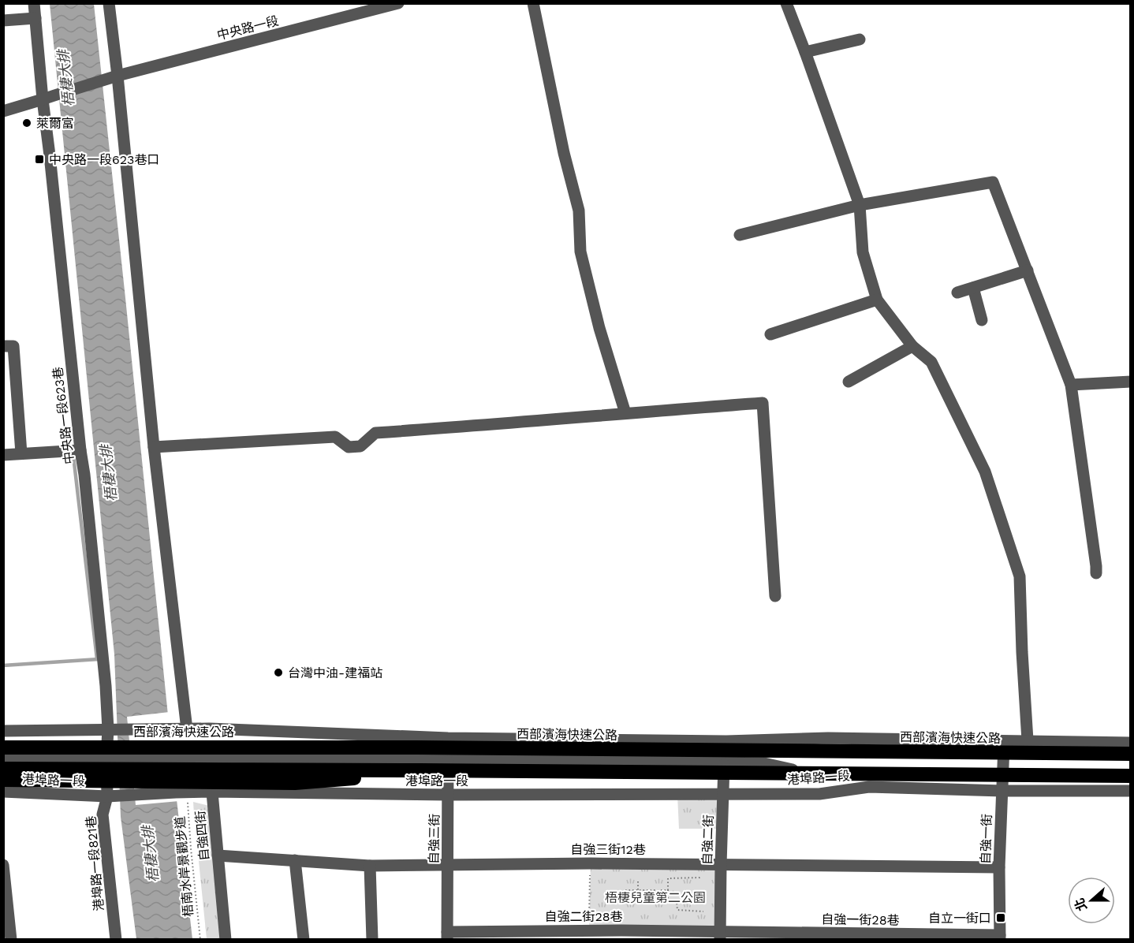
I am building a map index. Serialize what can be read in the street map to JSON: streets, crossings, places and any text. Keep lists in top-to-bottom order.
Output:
{
  "streets": {
    "highway": ["西部濱海快速公路"],
    "street": [
      "中央路一段",
      "中央路一段623巷",
      "港埠路一段",
      "自強四街",
      "自強三街",
      "自強一街",
      "自強二街",
      "自強三街12巷",
      "港埠路一段821巷",
      "自強二街28巷",
      "自強一街28巷"
    ],
    "path": ["梧南水岸景觀步道"]
  },
  "crossings": [
    ["中央路一段", "中央路一段623巷"],
    ["中央路一段623巷", "港埠路一段"],
    ["中央路一段623巷", "港埠路一段821巷"],
    ["港埠路一段", "自強四街"],
    ["港埠路一段", "自強三街"],
    ["港埠路一段", "自強一街"],
    ["港埠路一段", "自強二街"],
    ["港埠路一段", "港埠路一段821巷"],
    ["港埠路一段", "梧南水岸景觀步道"],
    ["自強四街", "自強三街12巷"],
    ["自強三街", "自強三街12巷"],
    ["自強三街", "自強二街28巷"],
    ["自強一街", "自強三街12巷"],
    ["自強一街", "自強一街28巷"],
    ["自強二街", "自強三街12巷"],
    ["自強二街", "自強二街28巷"],
    ["自強二街", "自強一街28巷"],
    ["自強二街28巷", "自強一街28巷"]
  ],
  "water": ["梧棲大排"],
  "parks": ["梧棲兒童第二公園"],
  "places": {
    "other": ["萊爾富", "台灣中油-建福站"],
    "transit": ["中央路一段623巷口", "自立一街口"]
  },
  "north": "left"
}
